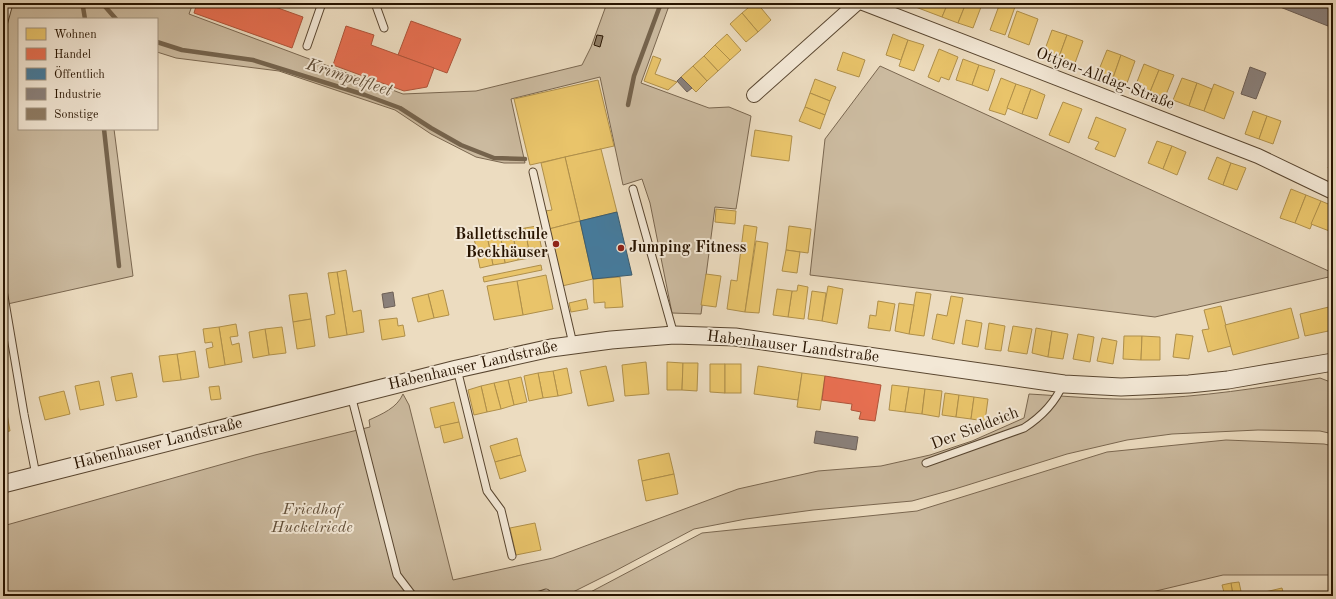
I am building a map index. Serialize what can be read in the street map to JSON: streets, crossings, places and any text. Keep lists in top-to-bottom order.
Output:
{
  "streets": {
    "street": ["Ottjen-Alldag-Straße", "Habenhauser Landstraße"],
    "lane": ["Der Sieldeich"]
  },
  "crossings": [
    ["Habenhauser Landstraße", "Der Sieldeich"]
  ],
  "water": ["Krimpelfleet"],
  "parks": ["Friedhof Huckelriede"],
  "places": ["Ballettschule Beckhäuser", "Jumping Fitness"],
  "legend": [
    "Wohnen",
    "Handel",
    "Öffentlich",
    "Industrie",
    "Sonstige"
  ]
}
